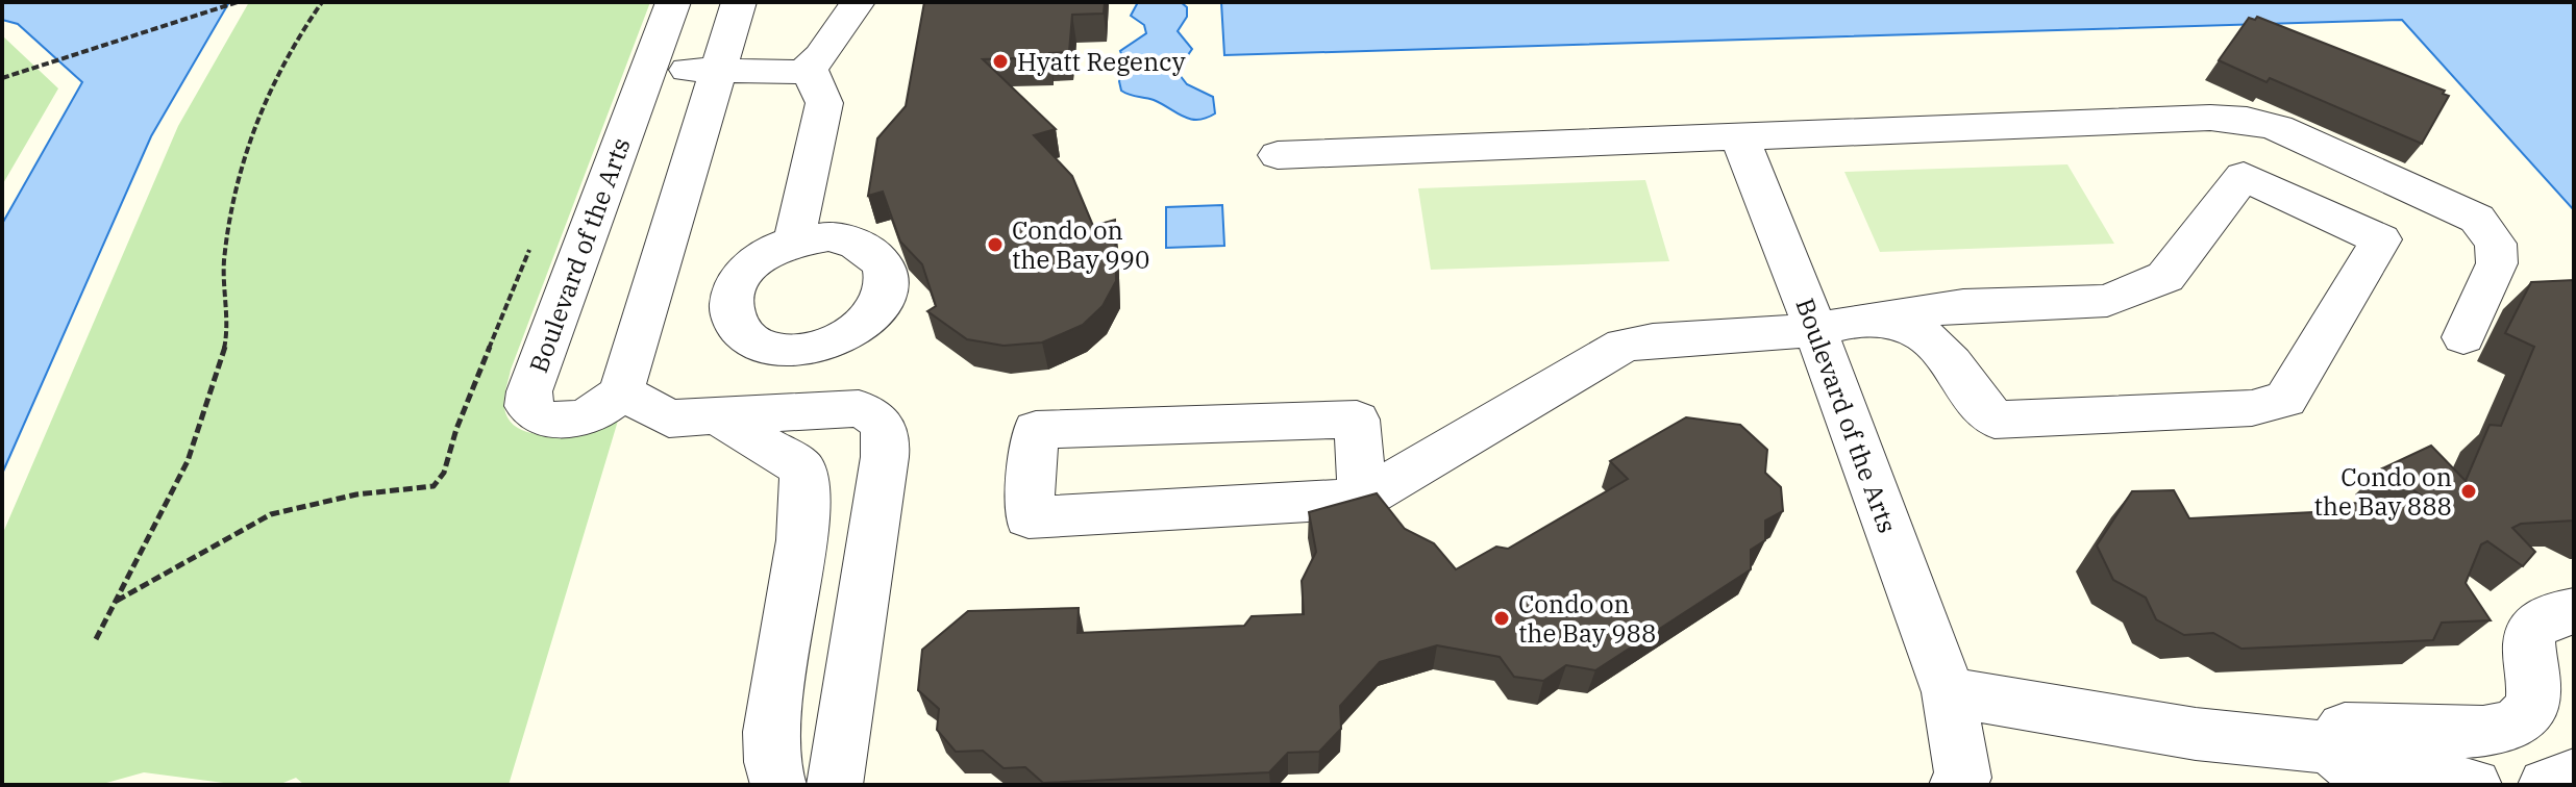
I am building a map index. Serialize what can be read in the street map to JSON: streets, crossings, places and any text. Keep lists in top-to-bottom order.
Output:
{
  "streets": {
    "street": ["Boulevard of the Arts"]
  },
  "places": [
    "Hyatt Regency",
    "Condo on the Bay 990",
    "Condo on the Bay 888",
    "Condo on the Bay 988"
  ]
}
